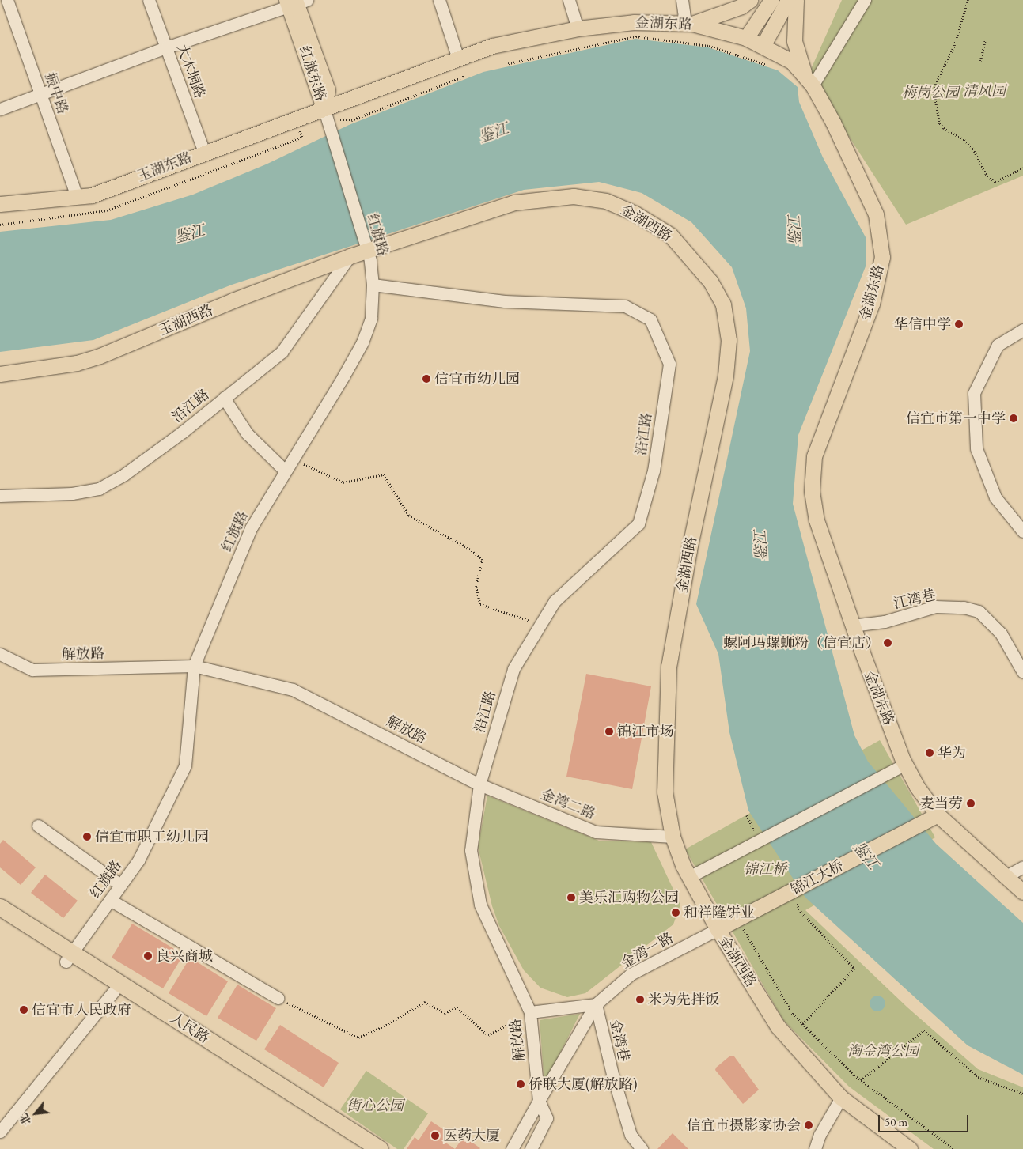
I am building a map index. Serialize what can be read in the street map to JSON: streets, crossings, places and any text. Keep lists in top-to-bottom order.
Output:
{
  "streets": {
    "highway": ["人民路"],
    "main road": [
      "金湖东路",
      "红旗东路",
      "玉湖东路",
      "金湖西路",
      "玉湖西路",
      "锦江大桥"
    ],
    "street": [
      "大木垌路",
      "振中路",
      "红旗路",
      "沿江路",
      "江湾巷",
      "解放路",
      "金湾二路",
      "金湾一路",
      "金湾巷"
    ]
  },
  "crossings": [
    ["金湖东路", "红旗东路"],
    ["金湖东路", "玉湖东路"],
    ["金湖东路", "红旗路"],
    ["金湖东路", "江湾巷"],
    ["金湖东路", "锦江大桥"],
    ["大木垌路", "玉湖东路"],
    ["红旗东路", "玉湖东路"],
    ["红旗东路", "红旗路"],
    ["振中路", "玉湖东路"],
    ["玉湖东路", "红旗路"],
    ["金湖西路", "红旗路"],
    ["金湖西路", "玉湖西路"],
    ["金湖西路", "金湾二路"],
    ["金湖西路", "锦江大桥"],
    ["金湖西路", "金湾一路"],
    ["红旗路", "玉湖西路"],
    ["红旗路", "沿江路"],
    ["红旗路", "解放路"],
    ["红旗路", "人民路"],
    ["玉湖西路", "沿江路"],
    ["沿江路", "解放路"],
    ["沿江路", "金湾二路"],
    ["解放路", "金湾二路"],
    ["解放路", "金湾一路"],
    ["锦江大桥", "金湾一路"],
    ["金湾一路", "金湾巷"]
  ],
  "water": ["鉴江"],
  "parks": [
    "清风园",
    "梅岗公园",
    "锦江桥",
    "淘金湾公园",
    "街心公园"
  ],
  "places": [
    "华信中学",
    "信宜市幼儿园",
    "信宜市第一中学",
    "螺阿玛螺蛳粉（信宜店）",
    "锦江市场",
    "华为",
    "麦当劳",
    "信宜市职工幼儿园",
    "美乐汇购物公园",
    "和祥隆饼业",
    "良兴商城",
    "米为先拌饭",
    "信宜市人民政府",
    "侨联大厦(解放路)",
    "信宜市摄影家协会",
    "医药大厦"
  ],
  "scale_bar": "50 m",
  "north": "bottom left"
}
